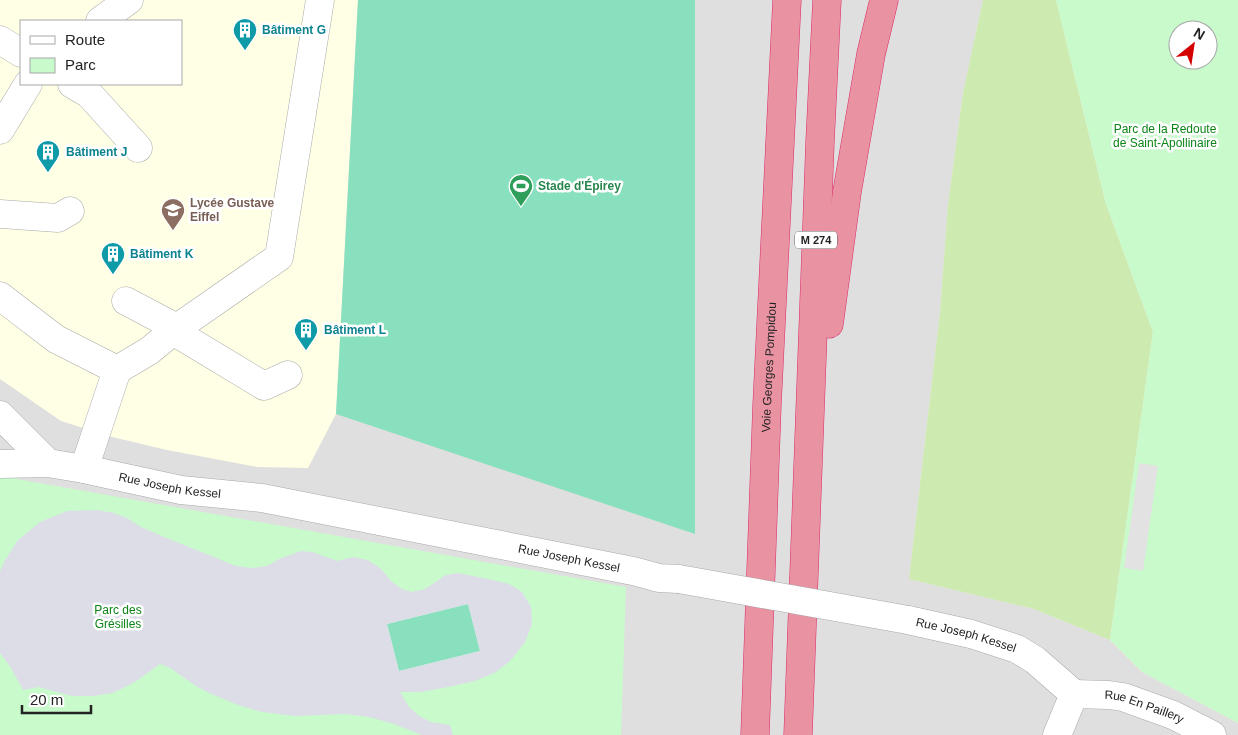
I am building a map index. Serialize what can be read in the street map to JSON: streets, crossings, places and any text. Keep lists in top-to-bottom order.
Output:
{
  "streets": {
    "highway": ["M 274", "Voie Georges Pompidou"],
    "street": ["Rue Joseph Kessel", "Rue En Paillery"]
  },
  "crossings": [
    ["Rue Joseph Kessel", "Rue En Paillery"]
  ],
  "parks": ["Parc de la Redoute de Saint-Apollinaire", "Parc des Grésilles"],
  "places": {
    "building": [
      "Bâtiment G",
      "Bâtiment J",
      "Bâtiment K",
      "Bâtiment L"
    ],
    "sports": ["Stade d'Épirey"],
    "school or university": ["Lycée Gustave Eiffel"]
  },
  "legend": ["Route", "Parc"],
  "scale_bar": "20 m",
  "north": "top right"
}
